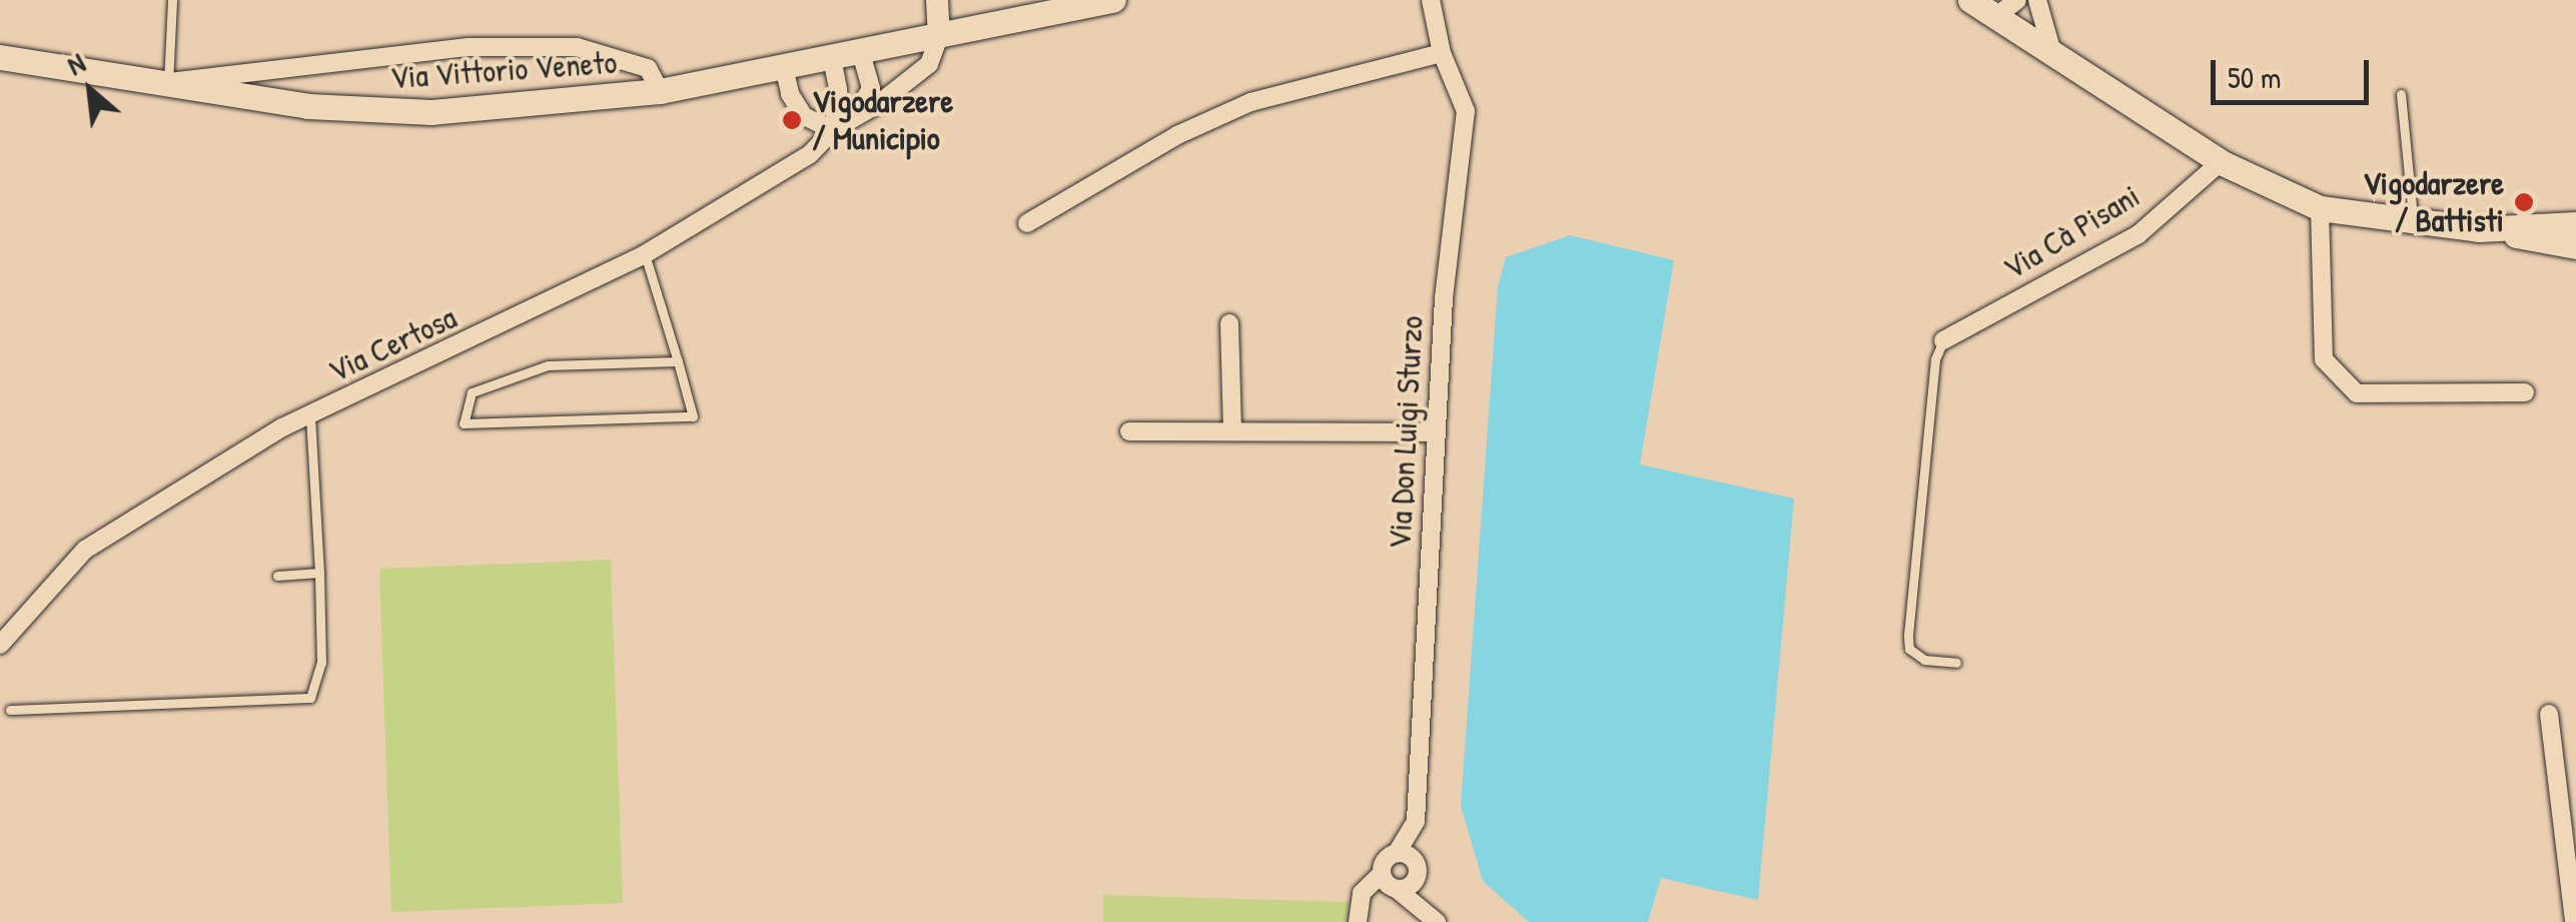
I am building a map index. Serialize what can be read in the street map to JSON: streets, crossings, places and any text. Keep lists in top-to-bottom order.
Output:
{
  "streets": {
    "main road": ["Via Vittorio Veneto"],
    "street": ["Via Cà Pisani", "Via Certosa", "Via Don Luigi Sturzo"]
  },
  "crossings": [
    ["Via Vittorio Veneto", "Via Certosa"]
  ],
  "places": ["Vigodarzere / Municipio", "Vigodarzere / Battisti"],
  "scale_bar": "50 m",
  "north": "top left"
}
